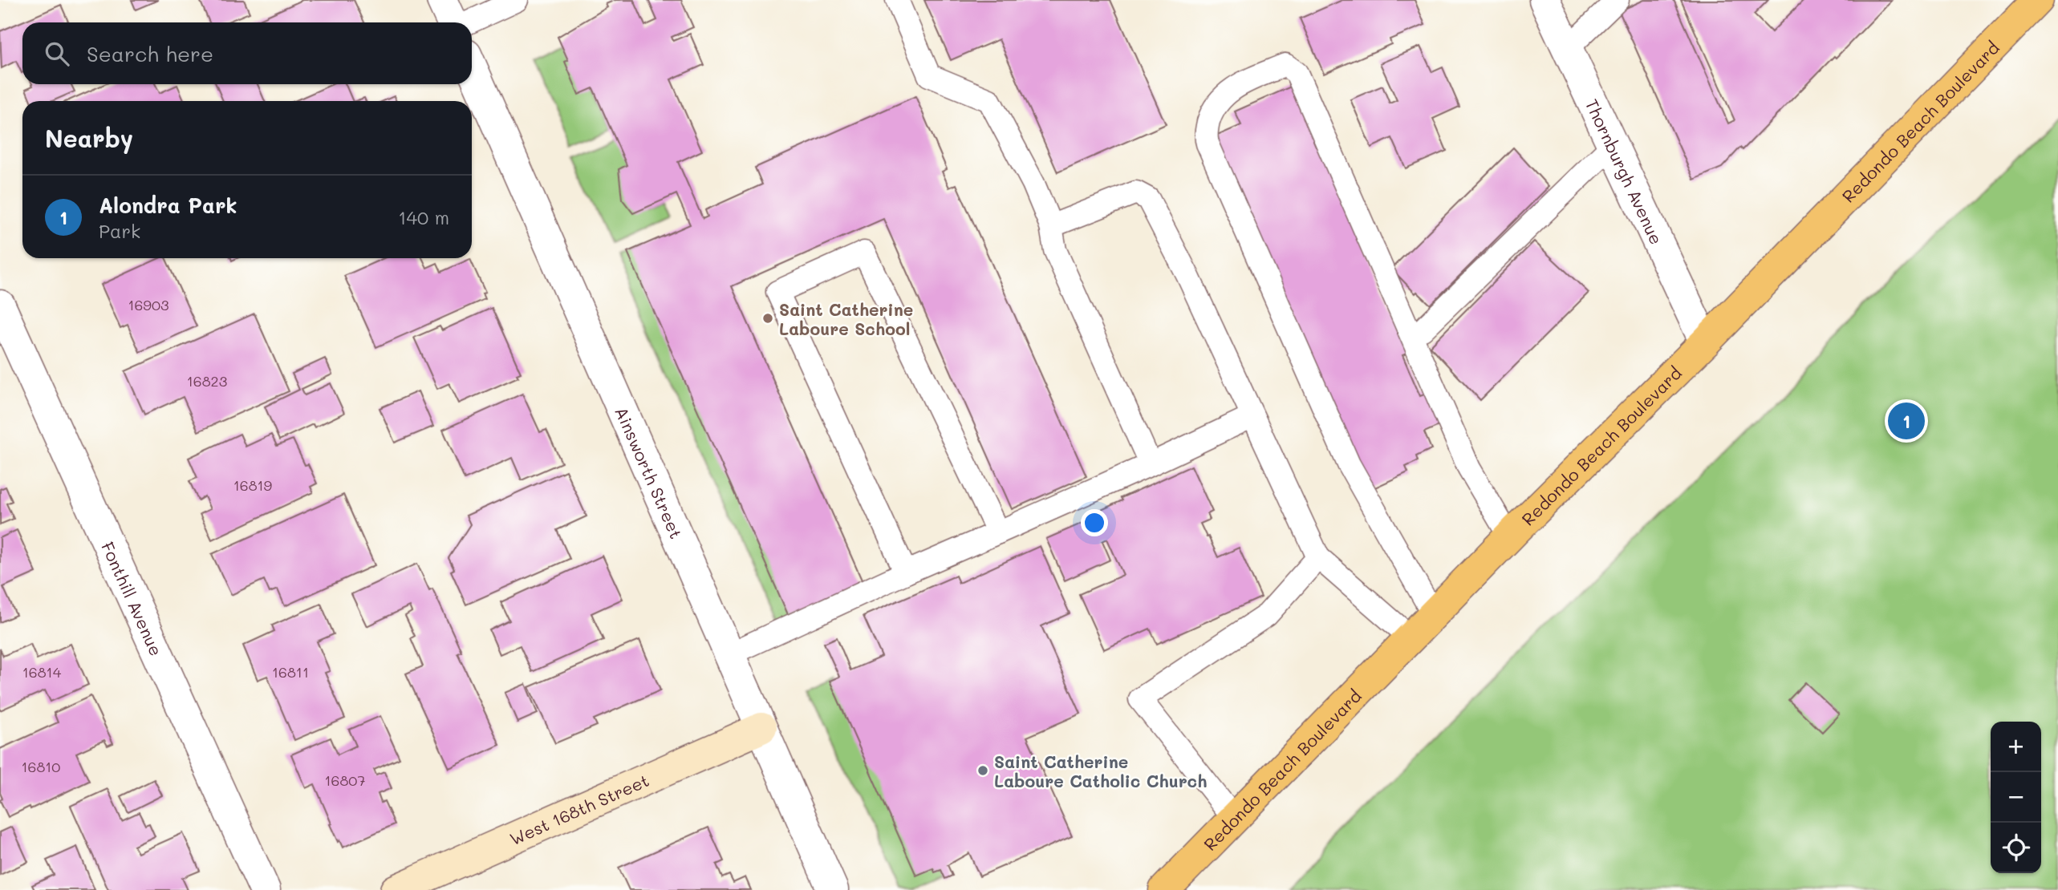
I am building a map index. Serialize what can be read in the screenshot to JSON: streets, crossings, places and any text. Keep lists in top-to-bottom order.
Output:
{
  "streets": {
    "main road": ["Redondo Beach Boulevard"],
    "street": [
      "Thornburgh Avenue",
      "Ainsworth Street",
      "Fonthill Avenue",
      "West 168th Street"
    ]
  },
  "crossings": [
    ["Redondo Beach Boulevard", "Thornburgh Avenue"],
    ["Ainsworth Street", "West 168th Street"]
  ],
  "places": ["Saint Catherine Laboure School", "Saint Catherine Laboure Catholic Church"],
  "house_numbers": [
    "16903",
    "16823",
    "16819",
    "16814",
    "16811",
    "16810",
    "16807"
  ],
  "page": {
    "search": "Search here",
    "heading": "Nearby",
    "list": [
      {
        "mark": "1",
        "name": "Alondra Park",
        "note": "Park",
        "value": "140 m"
      }
    ],
    "pins": "1",
    "map_buttons": ["+", "−"]
  }
}
